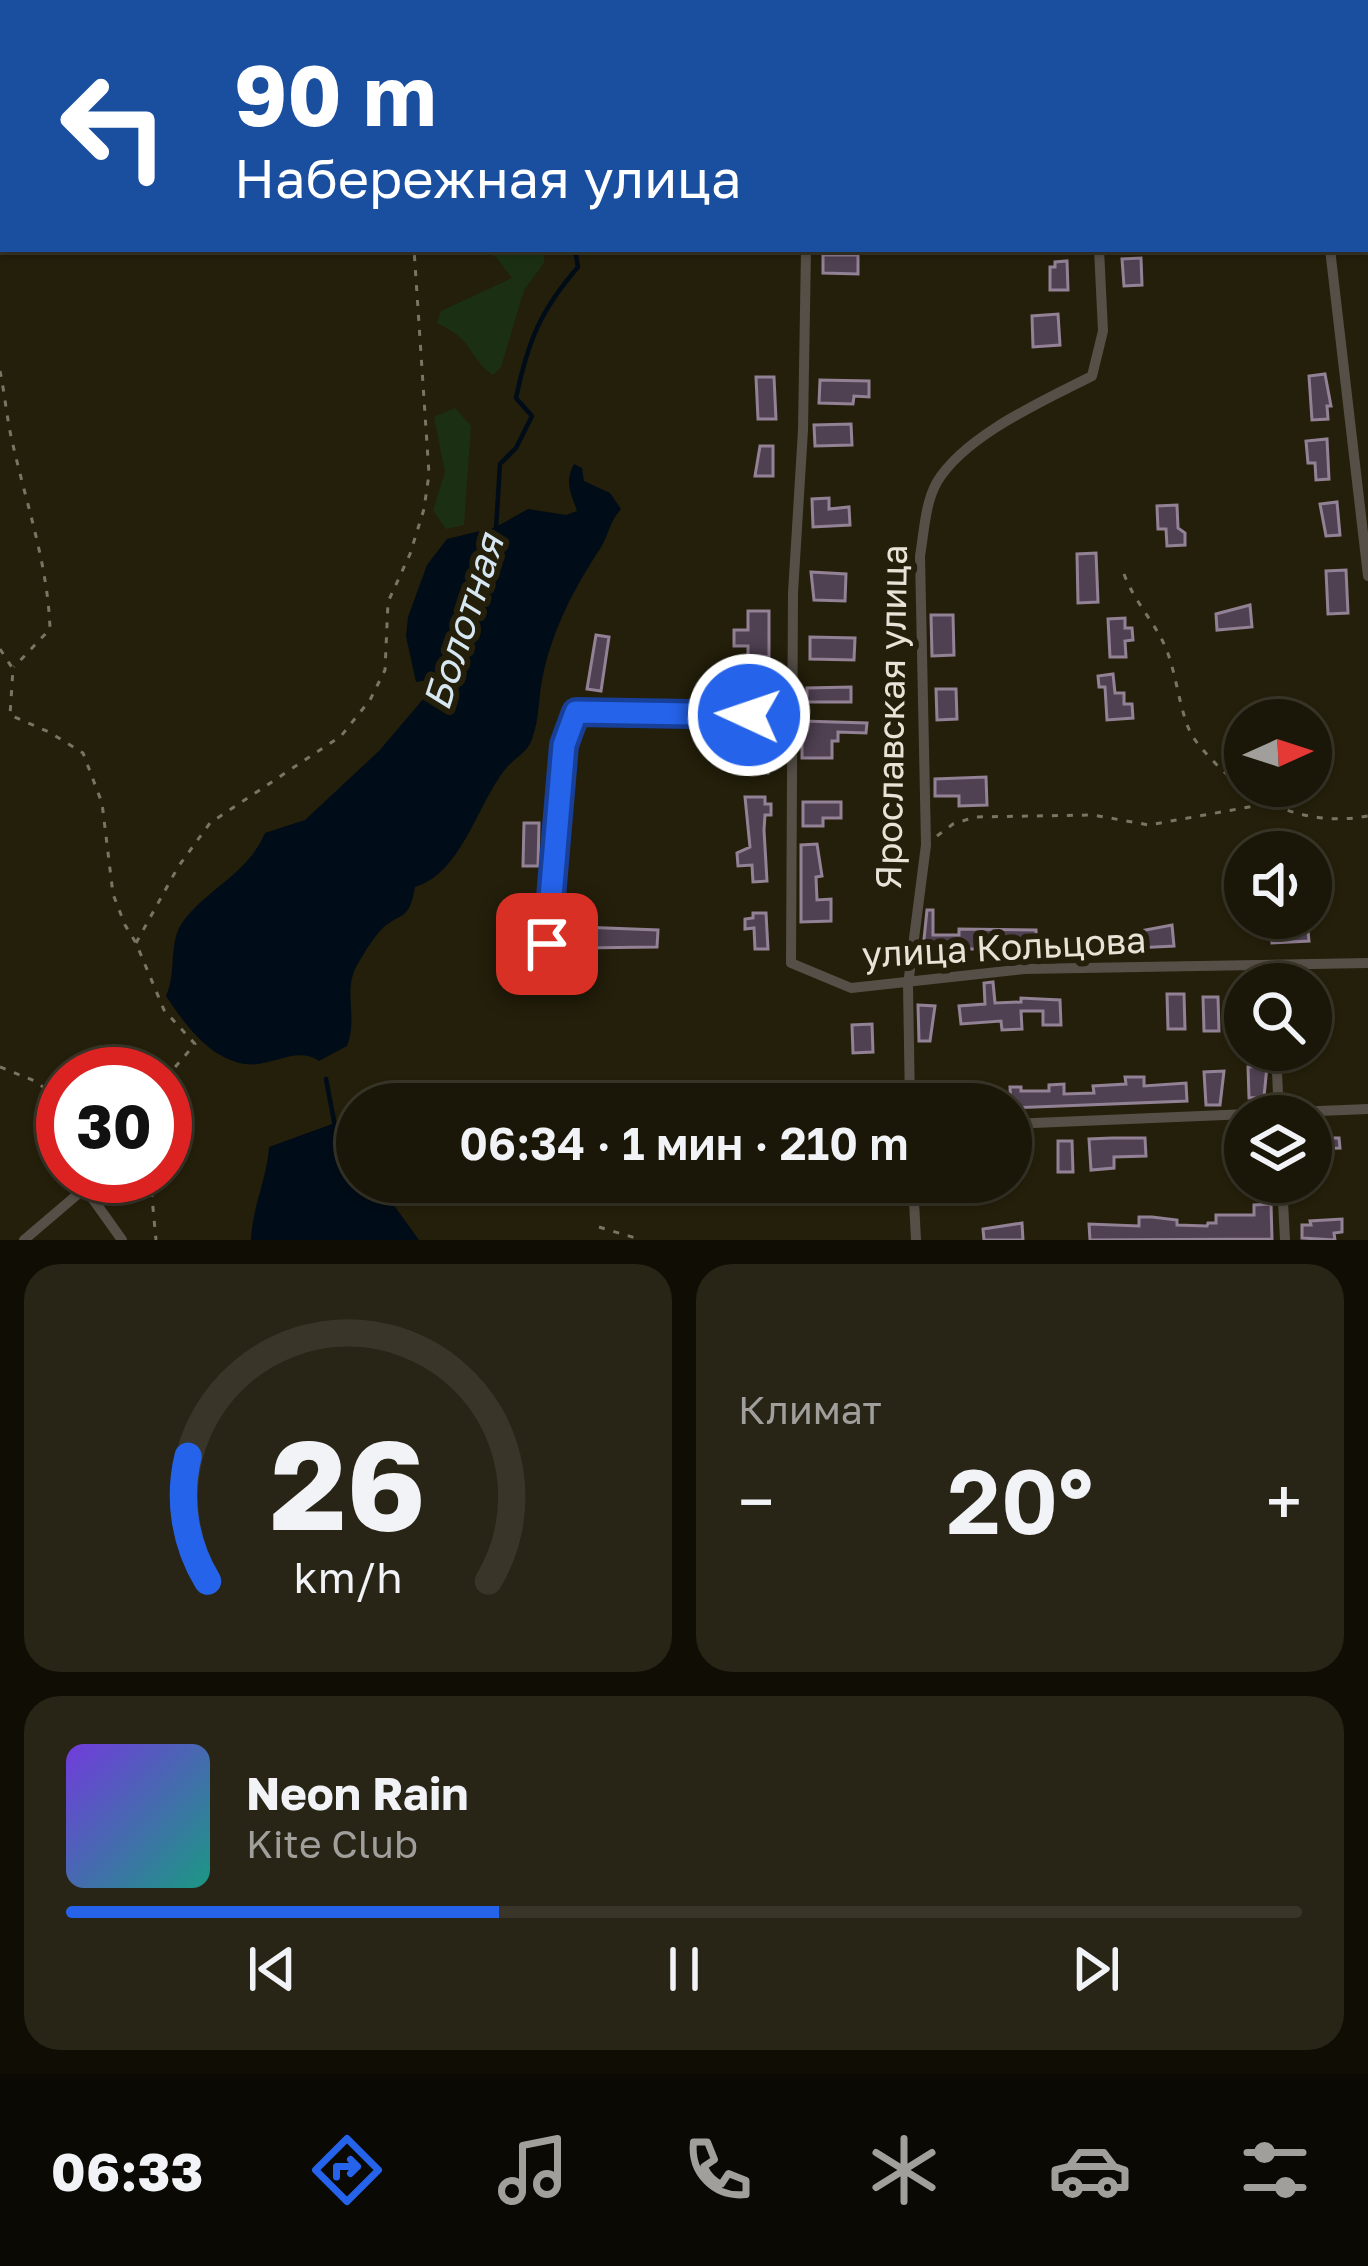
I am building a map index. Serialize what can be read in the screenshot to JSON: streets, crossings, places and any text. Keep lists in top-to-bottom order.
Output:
{
  "streets": {
    "street": ["Ярославская улица", "улица Кольцова"]
  },
  "crossings": [
    ["Ярославская улица", "улица Кольцова"]
  ],
  "water": ["Болотная"],
  "north": "right",
  "page": {
    "turn": ["90 m", "Набережная улица"],
    "limit": "30",
    "trip": "06:34 · 1 мин · 210 m",
    "tile": "Климат",
    "heat": ["−", "20°", "+"],
    "song": ["Neon Rain", "Kite Club"],
    "tabs": "06:33",
    "gauge": ["26", "km/h"]
  }
}
